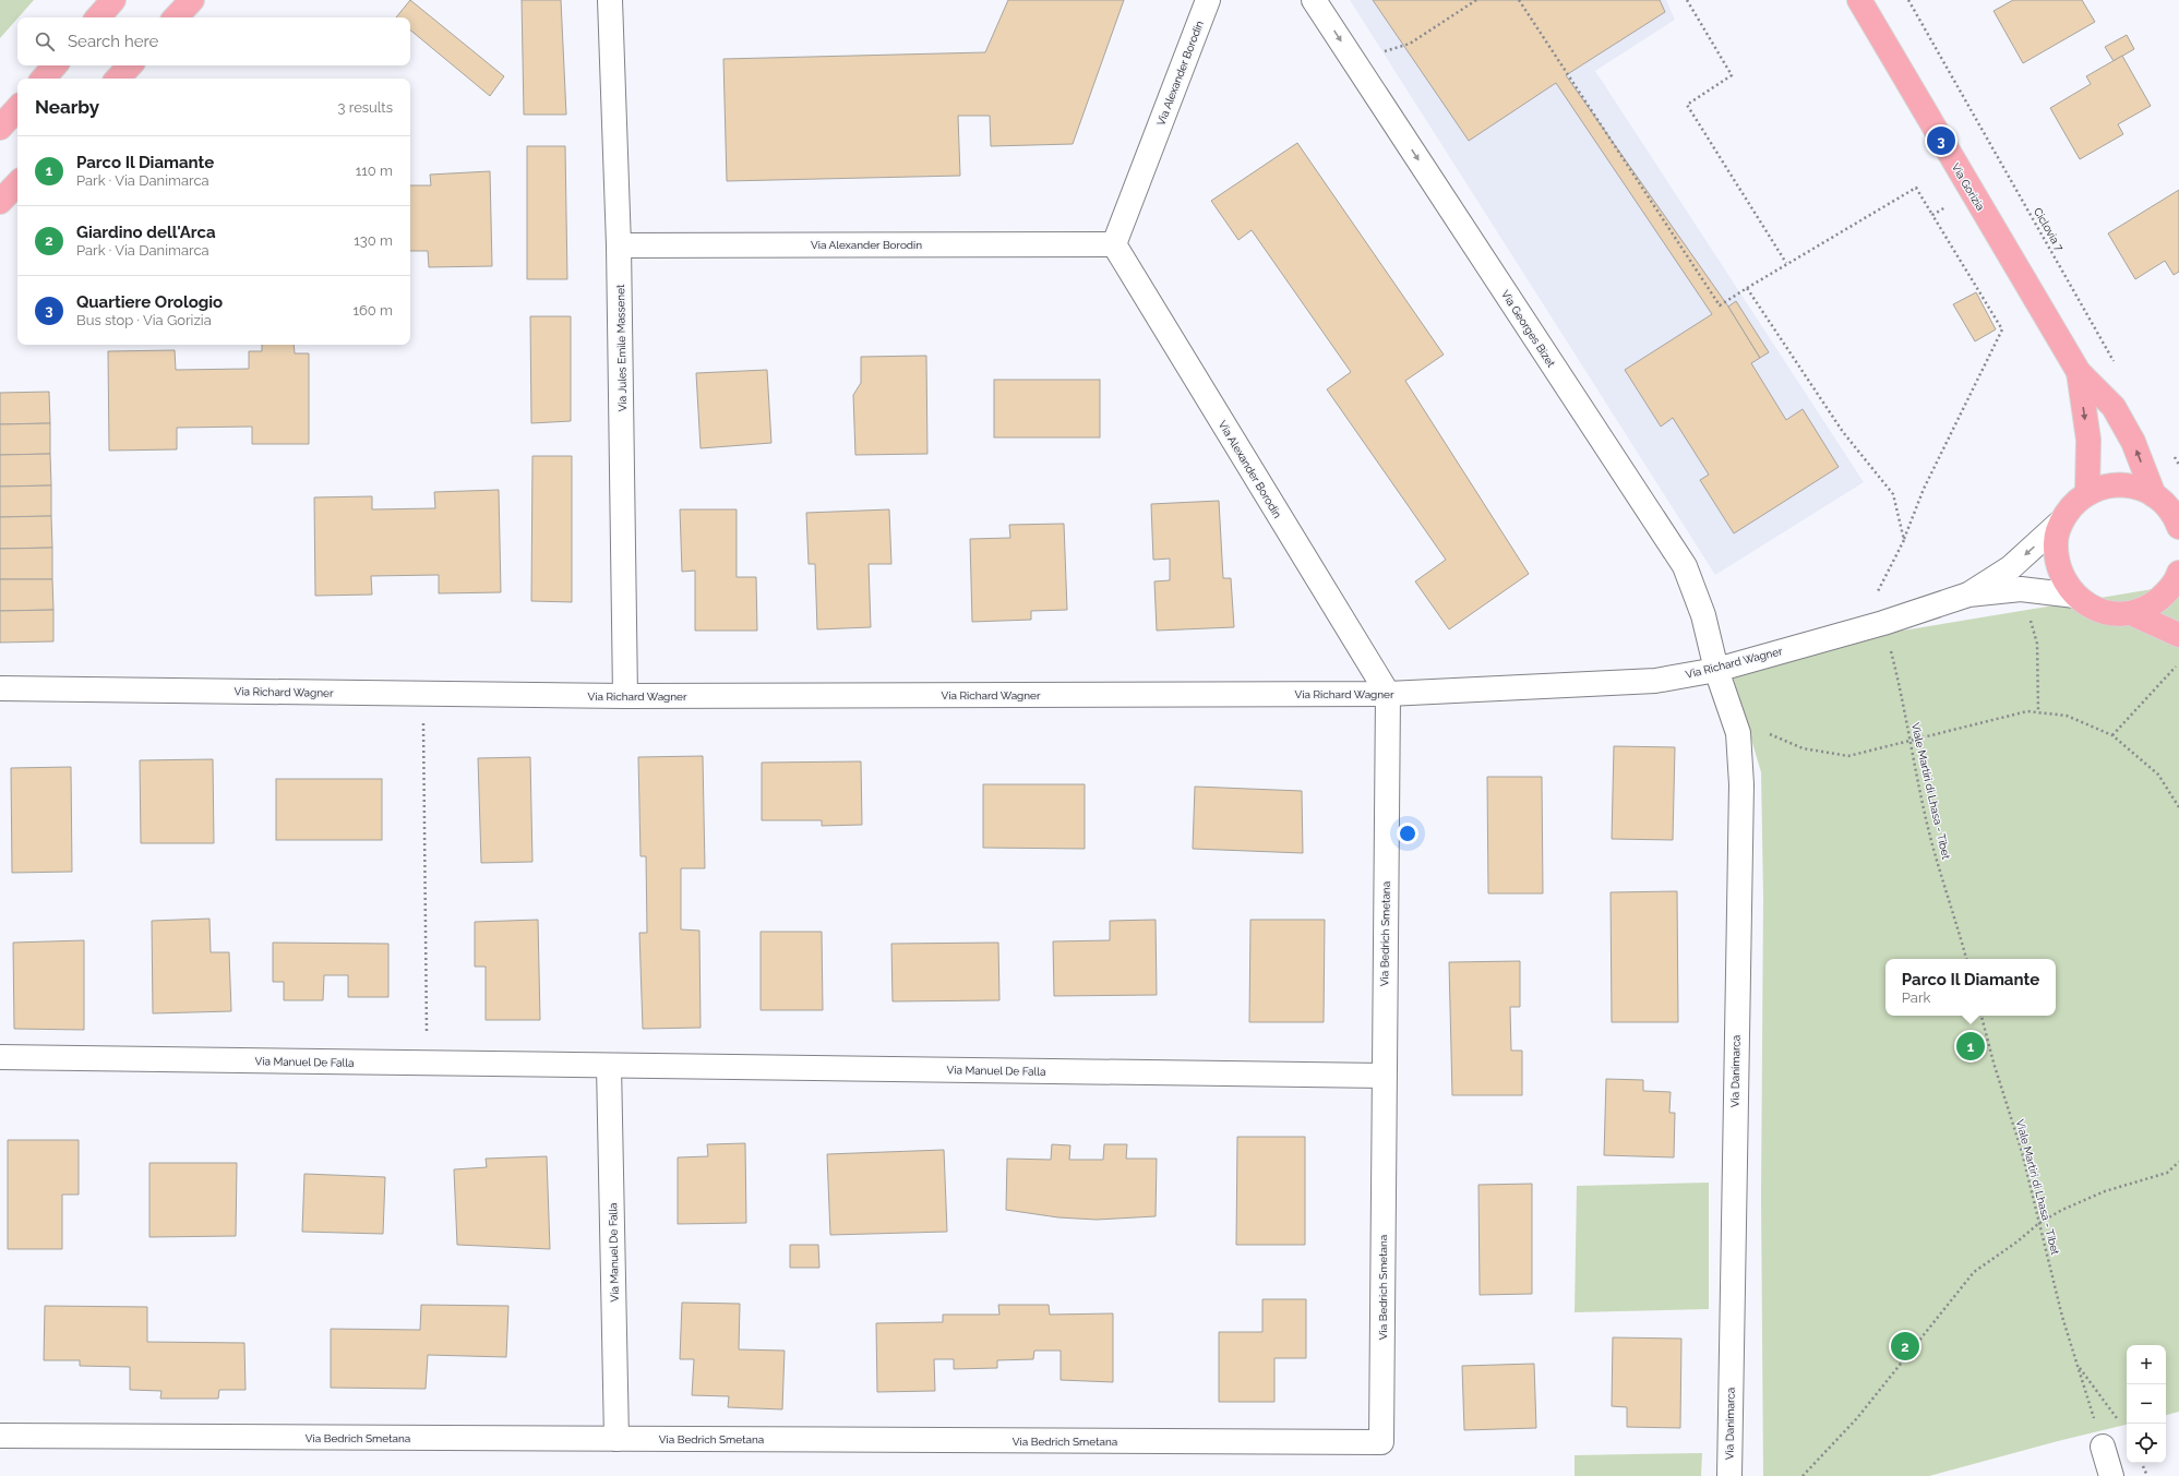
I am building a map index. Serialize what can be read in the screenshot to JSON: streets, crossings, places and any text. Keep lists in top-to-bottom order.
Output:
{
  "streets": {
    "main road": ["Via Gorizia"],
    "street": [
      "Via Alexander Borodin",
      "Via Georges Bizet",
      "Via Jules Emile Massenet",
      "Via Richard Wagner",
      "Via Bedrich Smetana",
      "Via Manuel De Falla",
      "Via Danimarca"
    ],
    "path": ["Ciclovia 7", "Viale Martiri di Lhasa - Tibet"]
  },
  "crossings": [
    ["Via Alexander Borodin", "Via Jules Emile Massenet"],
    ["Via Alexander Borodin", "Via Richard Wagner"],
    ["Via Alexander Borodin", "Via Bedrich Smetana"],
    ["Via Georges Bizet", "Via Richard Wagner"],
    ["Via Georges Bizet", "Via Danimarca"],
    ["Via Jules Emile Massenet", "Via Richard Wagner"],
    ["Via Richard Wagner", "Viale Martiri di Lhasa - Tibet"],
    ["Via Richard Wagner", "Via Bedrich Smetana"],
    ["Via Richard Wagner", "Via Danimarca"],
    ["Via Bedrich Smetana", "Via Manuel De Falla"]
  ],
  "one_way": ["Via Georges Bizet"],
  "page": {
    "search": "Search here",
    "heading": ["Nearby", "3 results"],
    "pins": ["3", "1", "2"],
    "list": [
      {
        "mark": "1",
        "name": "Parco Il Diamante",
        "note": "Park · Via Danimarca",
        "value": "110 m"
      },
      {
        "mark": "2",
        "name": "Giardino dell'Arca",
        "note": "Park · Via Danimarca",
        "value": "130 m"
      },
      {
        "mark": "3",
        "name": "Quartiere Orologio",
        "note": "Bus stop · Via Gorizia",
        "value": "160 m"
      }
    ],
    "popup": ["Parco Il Diamante", "Park"],
    "map_buttons": ["+", "−"]
  }
}
